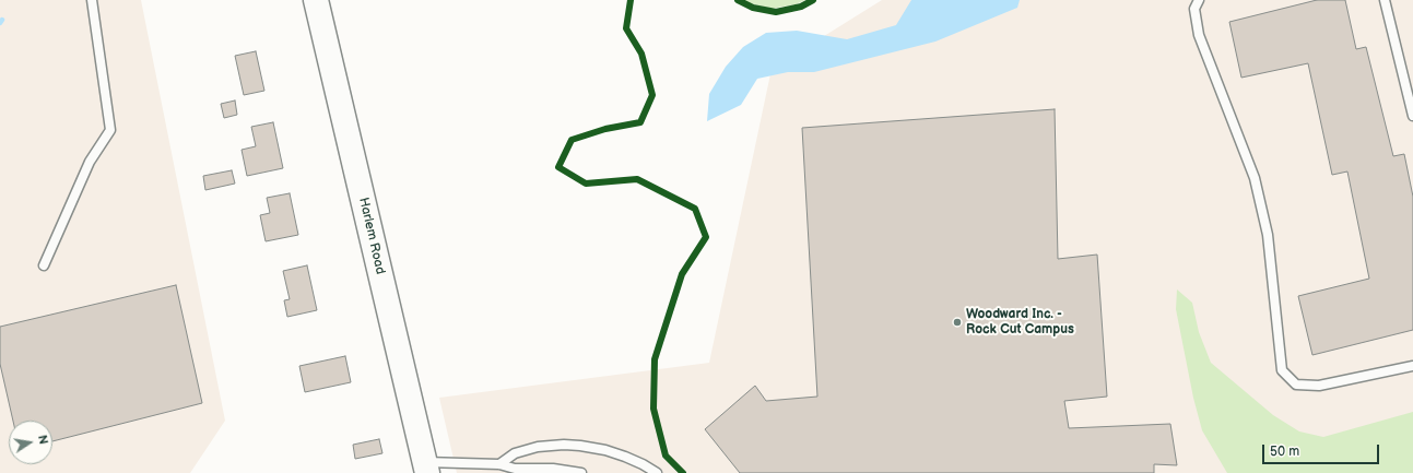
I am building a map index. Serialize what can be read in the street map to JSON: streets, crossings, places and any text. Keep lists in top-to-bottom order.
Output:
{
  "streets": {
    "main road": ["Harlem Road"]
  },
  "places": ["Woodward Inc. - Rock Cut Campus"],
  "scale_bar": "50 m",
  "north": "right"
}
